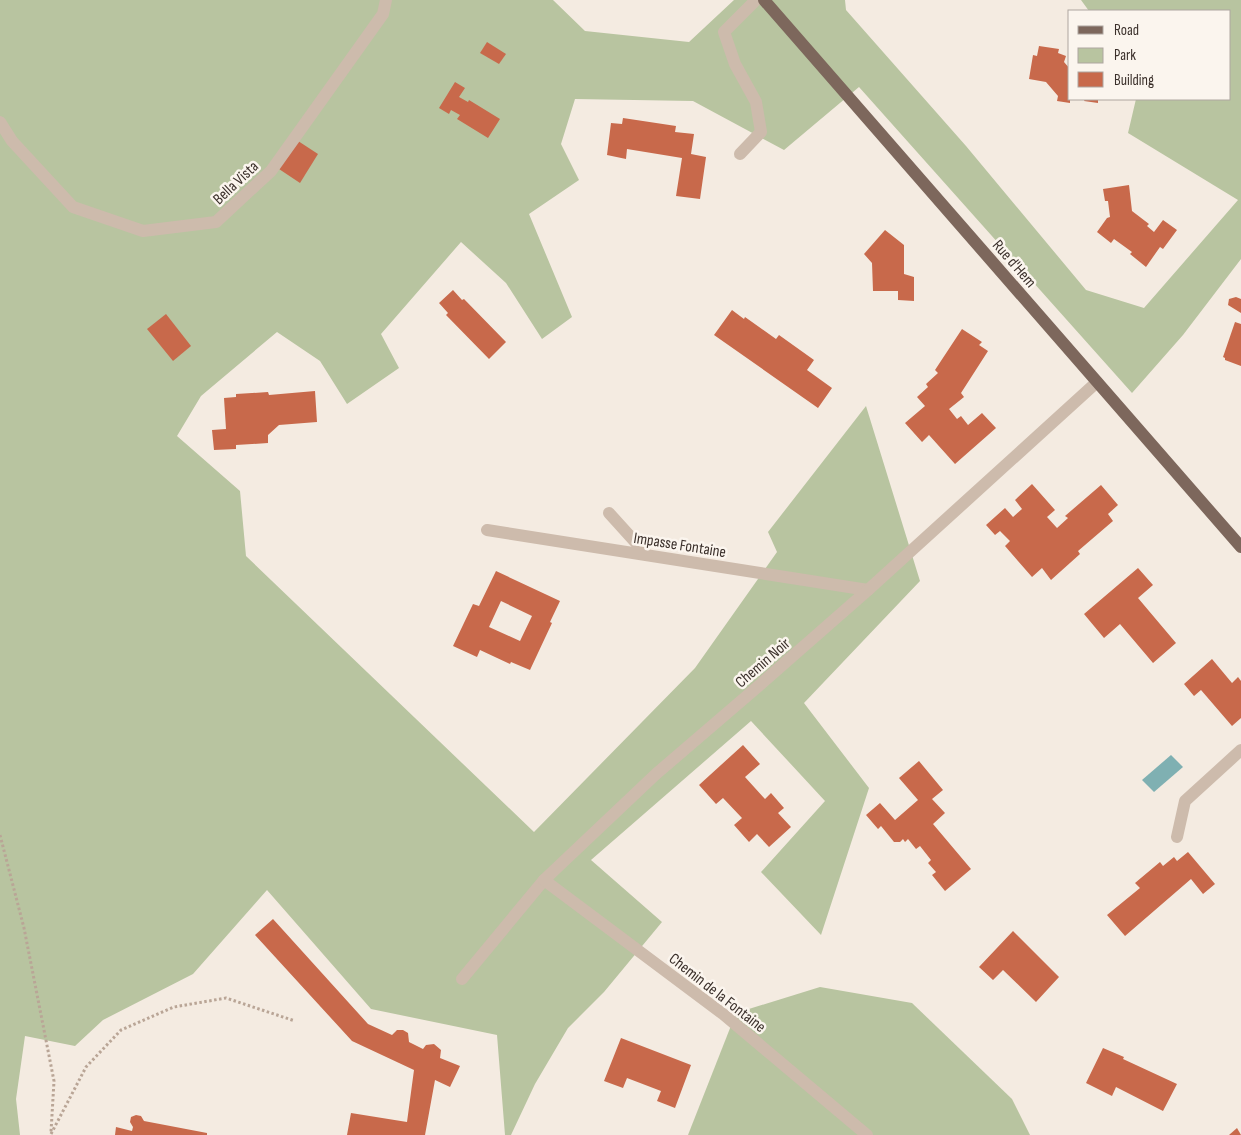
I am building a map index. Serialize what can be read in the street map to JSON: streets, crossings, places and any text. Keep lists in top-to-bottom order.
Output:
{
  "streets": {
    "main road": ["Rue d'Hem"],
    "street": [
      "Bella Vista",
      "Impasse Fontaine",
      "Chemin Noir",
      "Chemin de la Fontaine"
    ]
  },
  "crossings": [
    ["Rue d'Hem", "Chemin Noir"],
    ["Impasse Fontaine", "Chemin Noir"],
    ["Chemin Noir", "Chemin de la Fontaine"]
  ],
  "legend": ["Road", "Park", "Building"]
}
